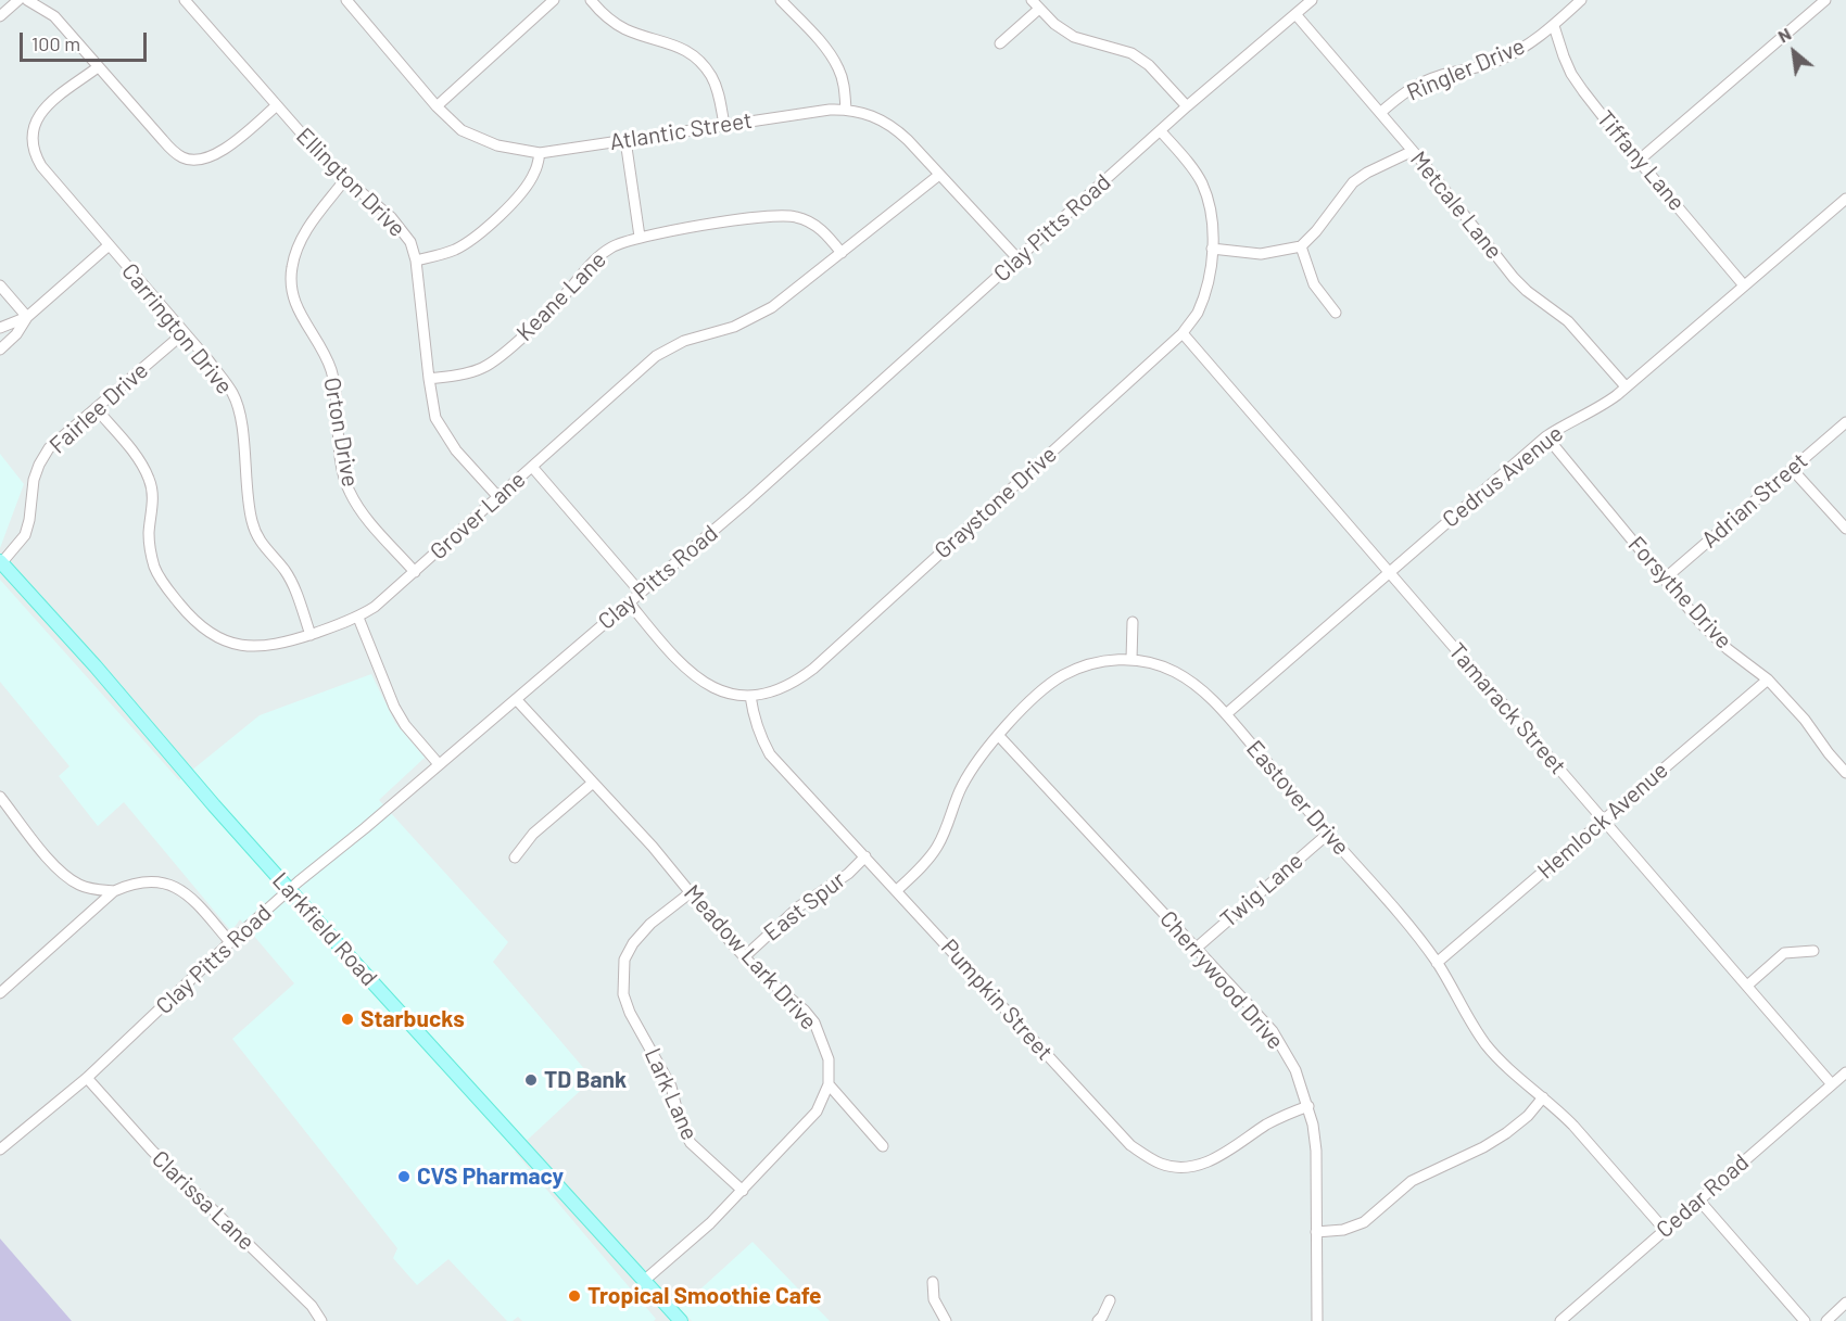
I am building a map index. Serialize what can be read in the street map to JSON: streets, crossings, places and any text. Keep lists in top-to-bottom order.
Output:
{
  "streets": {
    "main road": ["Larkfield Road"],
    "street": [
      "Ringler Drive",
      "Atlantic Street",
      "Tiffany Lane",
      "Ellington Drive",
      "Metcale Lane",
      "Clay Pitts Road",
      "Keane Lane",
      "Carrington Drive",
      "Fairlee Drive",
      "Orton Drive",
      "Cedrus Avenue",
      "Adrian Street",
      "Graystone Drive",
      "Grover Lane",
      "Forsythe Drive",
      "Tamarack Street",
      "Eastover Drive",
      "Hemlock Avenue",
      "Twig Lane",
      "East Spur",
      "Meadow Lark Drive",
      "Cherrywood Drive",
      "Pumpkin Street",
      "Lark Lane",
      "Cedar Road",
      "Clarissa Lane"
    ]
  },
  "crossings": [
    ["Ringler Drive", "Tiffany Lane"],
    ["Ringler Drive", "Metcale Lane"],
    ["Atlantic Street", "Clay Pitts Road"],
    ["Atlantic Street", "Grover Lane"],
    ["Tiffany Lane", "Cedrus Avenue"],
    ["Ellington Drive", "Keane Lane"],
    ["Ellington Drive", "Orton Drive"],
    ["Ellington Drive", "Grover Lane"],
    ["Metcale Lane", "Clay Pitts Road"],
    ["Metcale Lane", "Cedrus Avenue"],
    ["Clay Pitts Road", "Graystone Drive"],
    ["Clay Pitts Road", "Larkfield Road"],
    ["Clay Pitts Road", "Meadow Lark Drive"],
    ["Clay Pitts Road", "Clarissa Lane"],
    ["Keane Lane", "Grover Lane"],
    ["Carrington Drive", "Fairlee Drive"],
    ["Carrington Drive", "Grover Lane"],
    ["Fairlee Drive", "Grover Lane"],
    ["Fairlee Drive", "Larkfield Road"],
    ["Orton Drive", "Grover Lane"],
    ["Cedrus Avenue", "Forsythe Drive"],
    ["Cedrus Avenue", "Tamarack Street"],
    ["Cedrus Avenue", "Eastover Drive"],
    ["Adrian Street", "Forsythe Drive"],
    ["Graystone Drive", "Tamarack Street"],
    ["Graystone Drive", "Pumpkin Street"],
    ["Forsythe Drive", "Hemlock Avenue"],
    ["Tamarack Street", "Hemlock Avenue"],
    ["Tamarack Street", "Cedar Road"],
    ["Eastover Drive", "Hemlock Avenue"],
    ["Eastover Drive", "Twig Lane"],
    ["Eastover Drive", "Cherrywood Drive"],
    ["Eastover Drive", "Pumpkin Street"],
    ["Eastover Drive", "Cedar Road"],
    ["Twig Lane", "Cherrywood Drive"],
    ["East Spur", "Meadow Lark Drive"],
    ["East Spur", "Pumpkin Street"],
    ["Meadow Lark Drive", "Lark Lane"],
    ["Cherrywood Drive", "Pumpkin Street"]
  ],
  "places": [
    "Starbucks",
    "TD Bank",
    "CVS Pharmacy",
    "Tropical Smoothie Cafe"
  ],
  "scale_bar": "100 m",
  "north": "top left"
}
